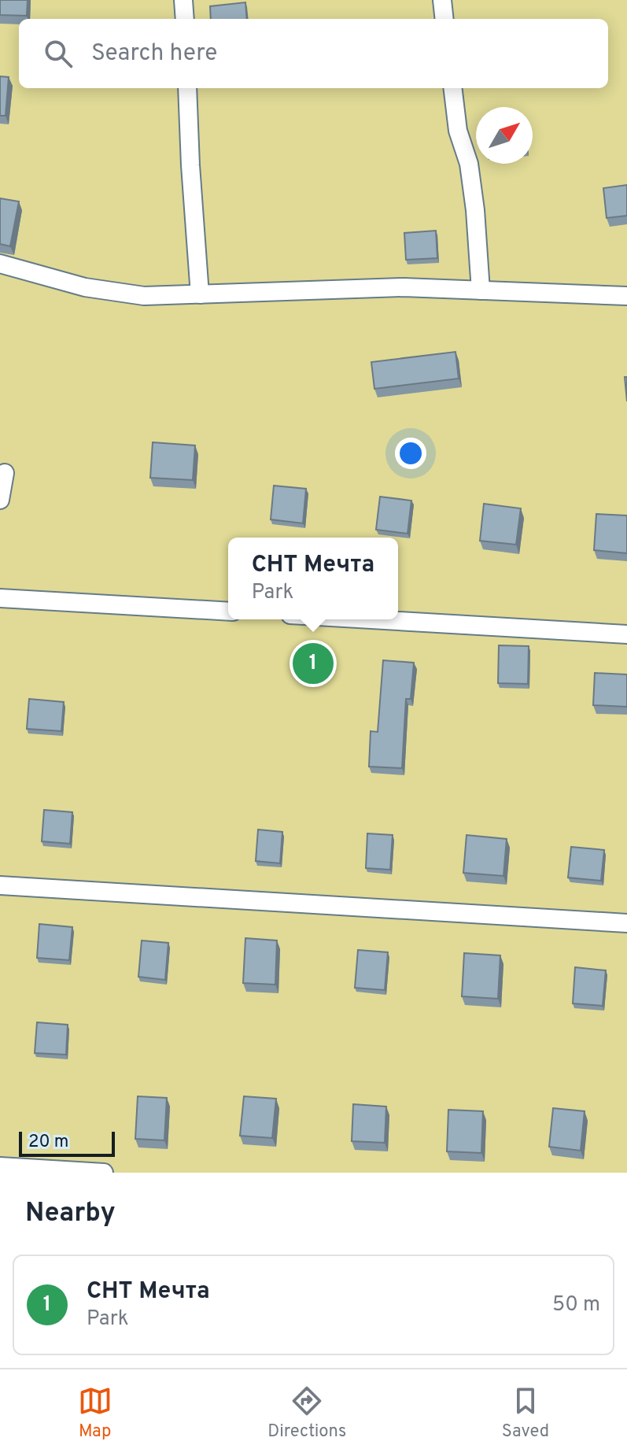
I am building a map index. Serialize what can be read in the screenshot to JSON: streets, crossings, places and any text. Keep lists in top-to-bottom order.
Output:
{
  "scale_bar": "20 m",
  "north": "top right",
  "page": {
    "search": "Search here",
    "popup": ["СНТ Мечта", "Park"],
    "pins": "1",
    "scale": "20 m",
    "heading": "Nearby",
    "list": [
      {
        "mark": "1",
        "name": "СНТ Мечта",
        "note": "Park",
        "value": "50 m"
      }
    ],
    "nav": ["Map", "Directions", "Saved"]
  }
}
